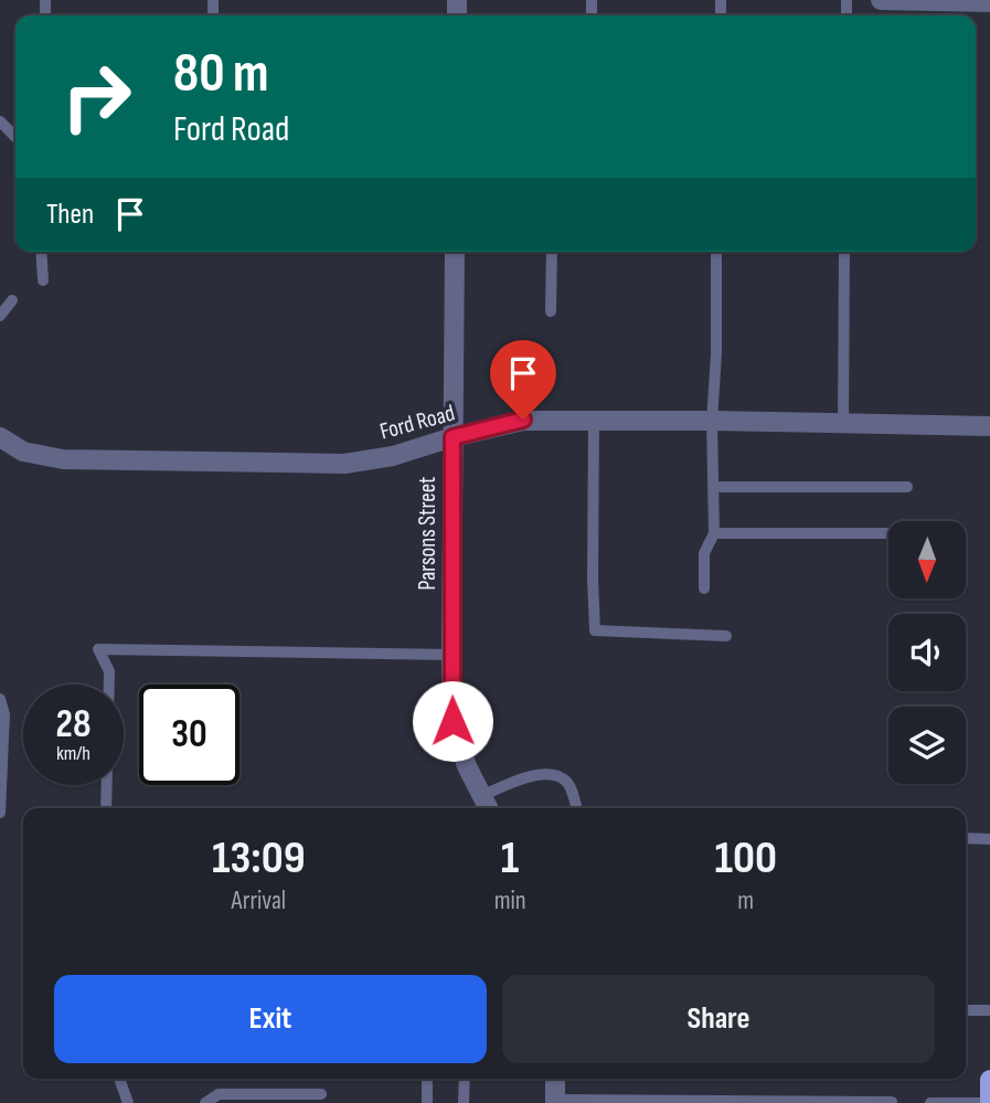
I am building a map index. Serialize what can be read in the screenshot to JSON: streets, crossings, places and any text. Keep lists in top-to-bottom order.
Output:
{
  "streets": {
    "street": ["Ford Road", "Parsons Street"]
  },
  "crossings": [
    ["Ford Road", "Parsons Street"]
  ],
  "north": "bottom",
  "page": {
    "turn": ["80 m", "Ford Road"],
    "then": "Then",
    "speed": "28 km/h",
    "limit": "30",
    "eta": [
      "13:09",
      "Arrival",
      "1",
      "min",
      "100",
      "m"
    ],
    "buttons": ["Exit", "Share"]
  }
}
